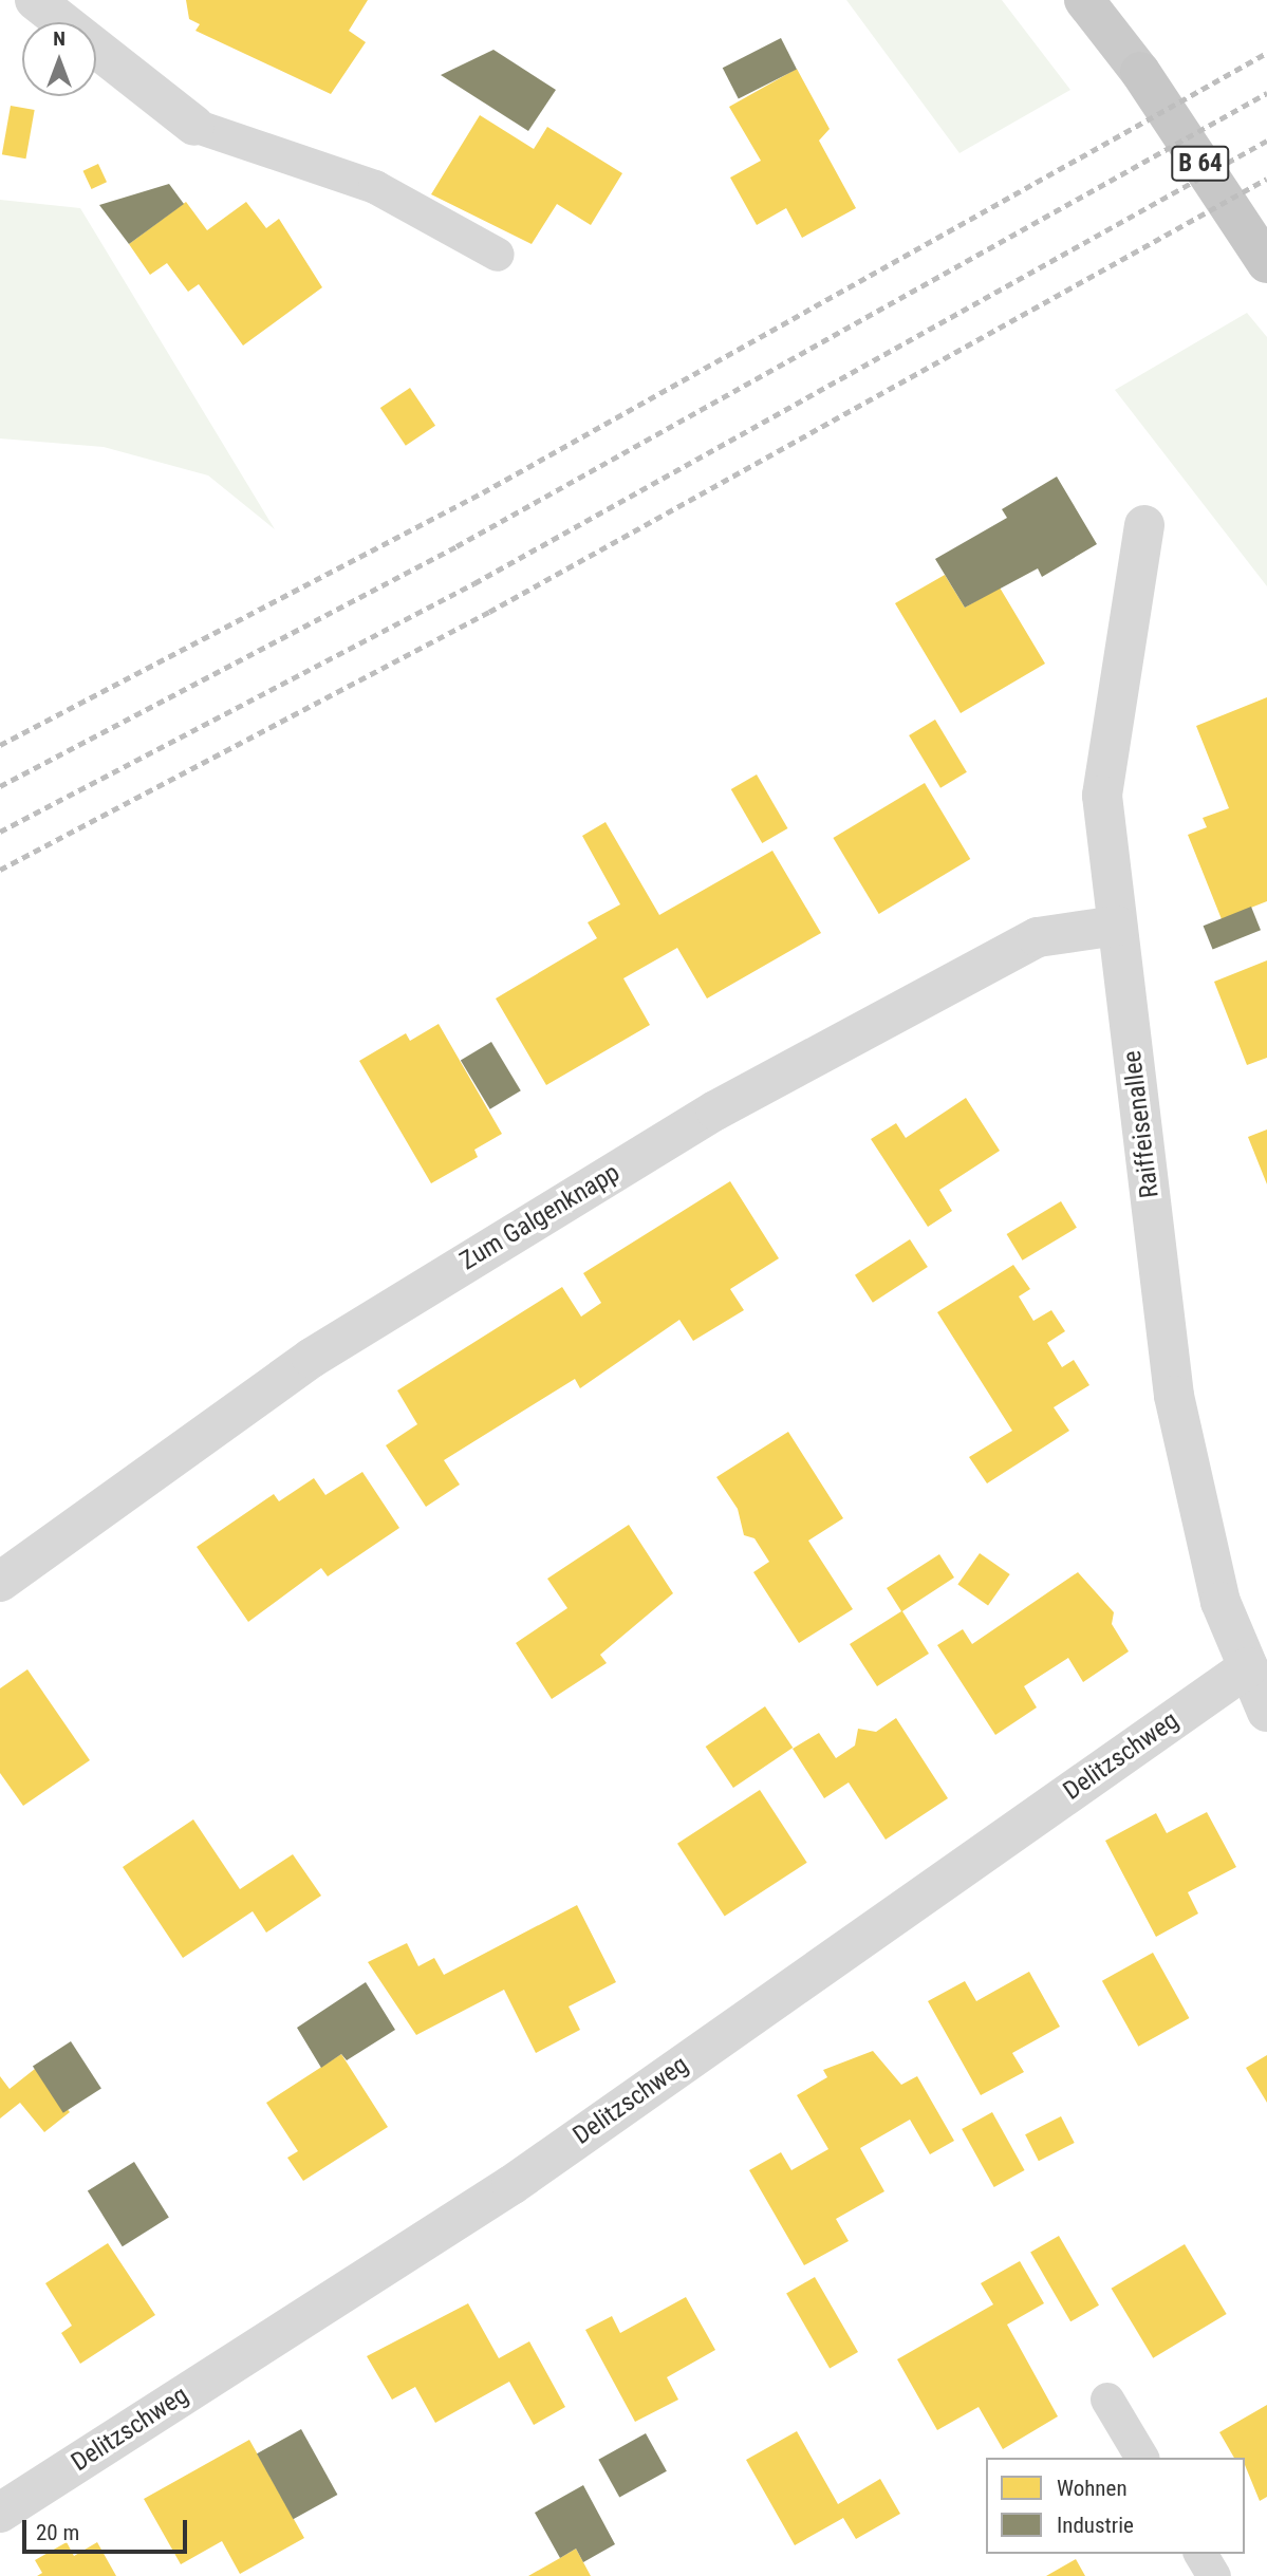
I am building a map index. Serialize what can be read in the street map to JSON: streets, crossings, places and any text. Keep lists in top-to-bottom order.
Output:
{
  "streets": {
    "highway": ["B 64"],
    "street": ["Raiffeisenallee", "Zum Galgenknapp", "Delitzschweg"]
  },
  "crossings": [
    ["Raiffeisenallee", "Zum Galgenknapp"],
    ["Raiffeisenallee", "Delitzschweg"]
  ],
  "legend": ["Wohnen", "Industrie"],
  "scale_bar": "20 m",
  "north": "top"
}
